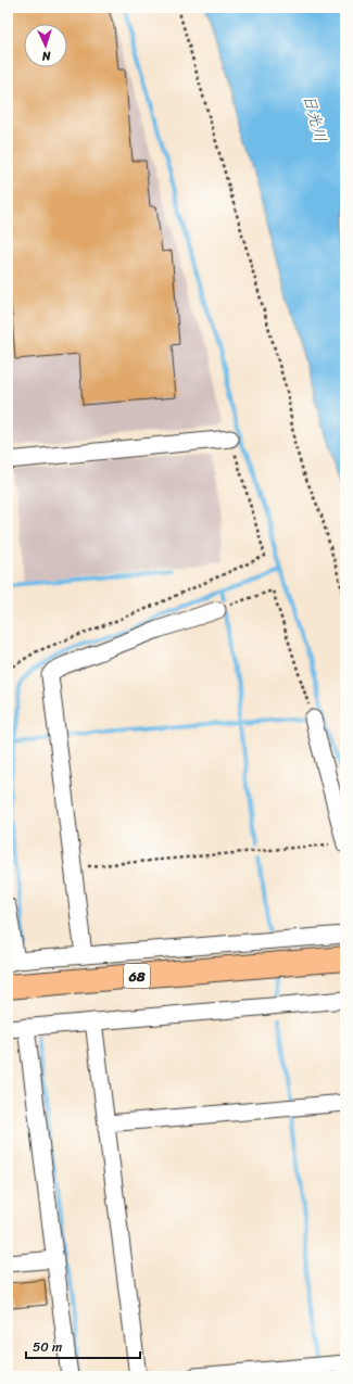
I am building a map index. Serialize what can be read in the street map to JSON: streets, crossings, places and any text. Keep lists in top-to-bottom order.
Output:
{
  "streets": {
    "main road": ["68"]
  },
  "water": ["日光川"],
  "scale_bar": "50 m",
  "north": "bottom"
}
